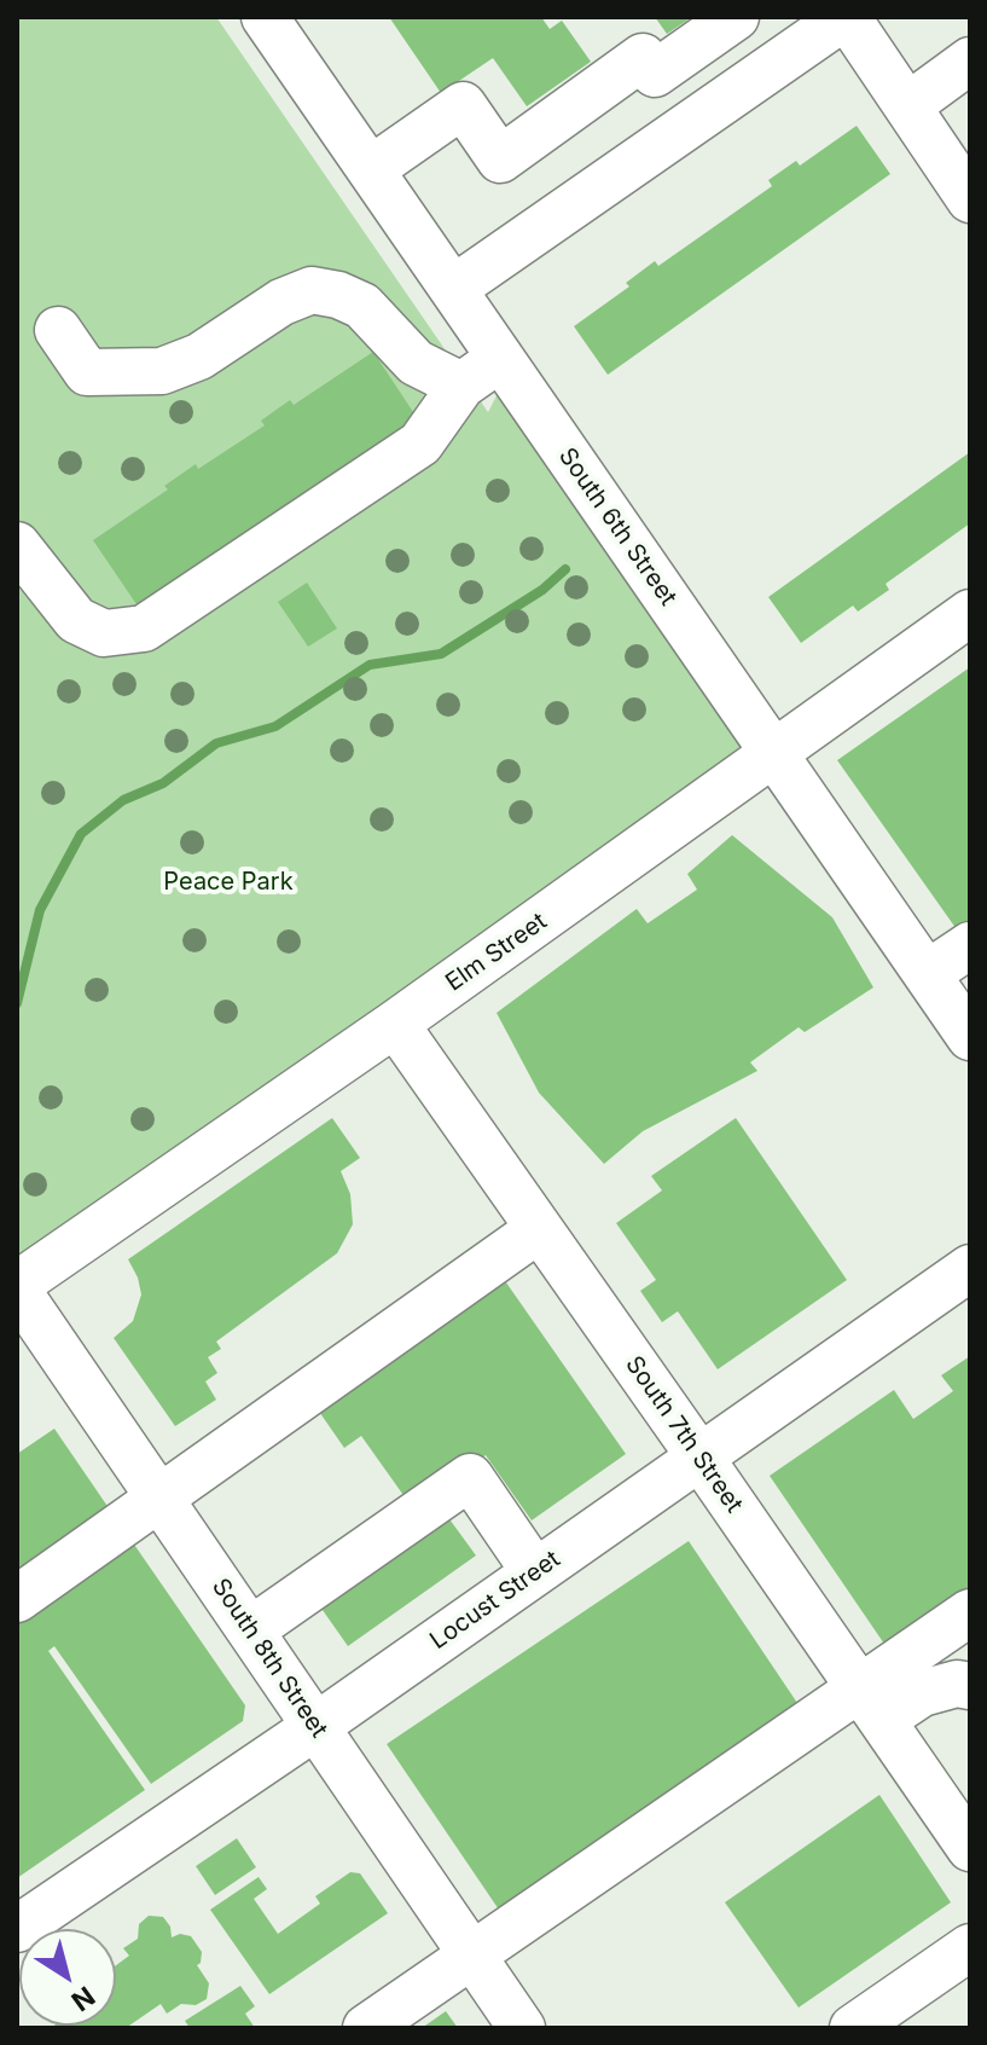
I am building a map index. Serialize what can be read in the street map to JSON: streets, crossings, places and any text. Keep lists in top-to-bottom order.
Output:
{
  "streets": {
    "street": [
      "South 6th Street",
      "Elm Street",
      "South 7th Street",
      "Locust Street",
      "South 8th Street"
    ]
  },
  "crossings": [
    ["South 6th Street", "Elm Street"],
    ["Elm Street", "South 7th Street"],
    ["Elm Street", "South 8th Street"],
    ["South 7th Street", "Locust Street"],
    ["Locust Street", "South 8th Street"]
  ],
  "parks": ["Peace Park"],
  "north": "bottom right"
}
